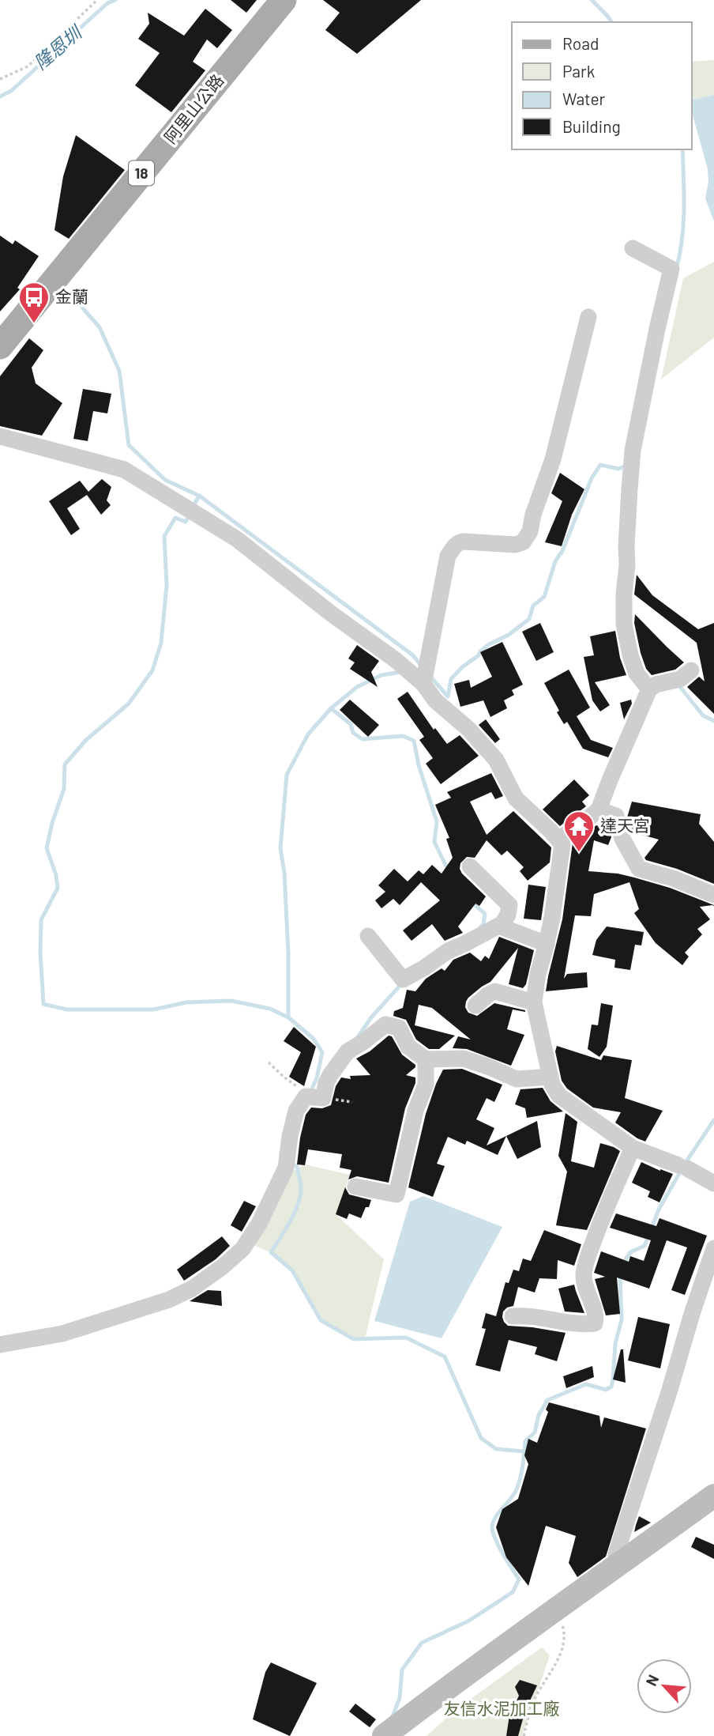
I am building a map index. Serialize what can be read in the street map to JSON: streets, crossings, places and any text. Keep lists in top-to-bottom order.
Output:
{
  "streets": {
    "main road": ["阿里山公路", "18"]
  },
  "water": ["隆恩圳"],
  "parks": ["友信水泥加工廠"],
  "places": {
    "bus stop": ["金蘭"],
    "temple": ["達天宮"]
  },
  "legend": [
    "Road",
    "Park",
    "Water",
    "Building"
  ],
  "north": "top left"
}
